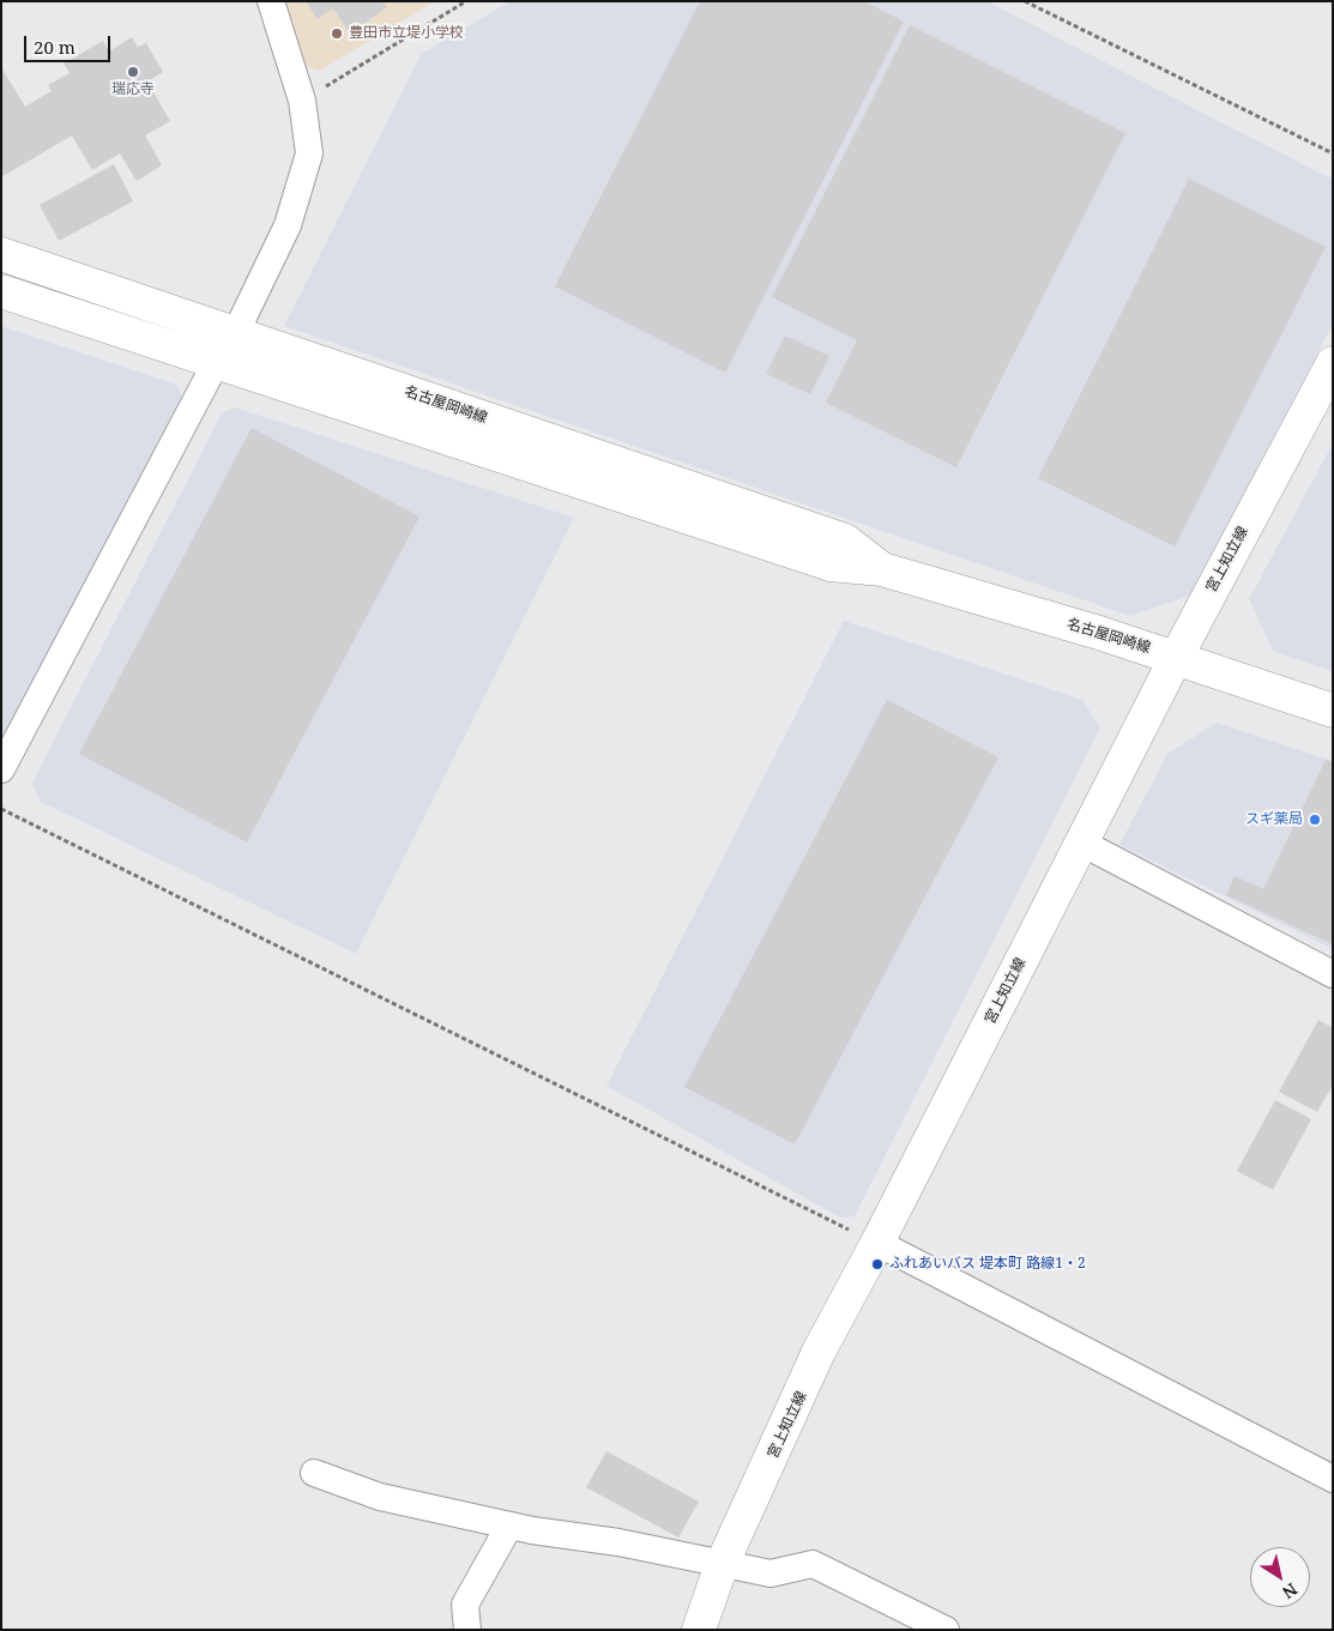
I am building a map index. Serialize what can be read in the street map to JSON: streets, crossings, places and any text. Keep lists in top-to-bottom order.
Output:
{
  "streets": {
    "main road": ["名古屋岡崎線", "宮上知立線"]
  },
  "crossings": [
    ["名古屋岡崎線", "宮上知立線"]
  ],
  "places": [
    "豊田市立堤小学校",
    "瑞応寺",
    "スギ薬局",
    "ふれあいバス 堤本町 路線1・2"
  ],
  "scale_bar": "20 m",
  "north": "bottom right"
}
